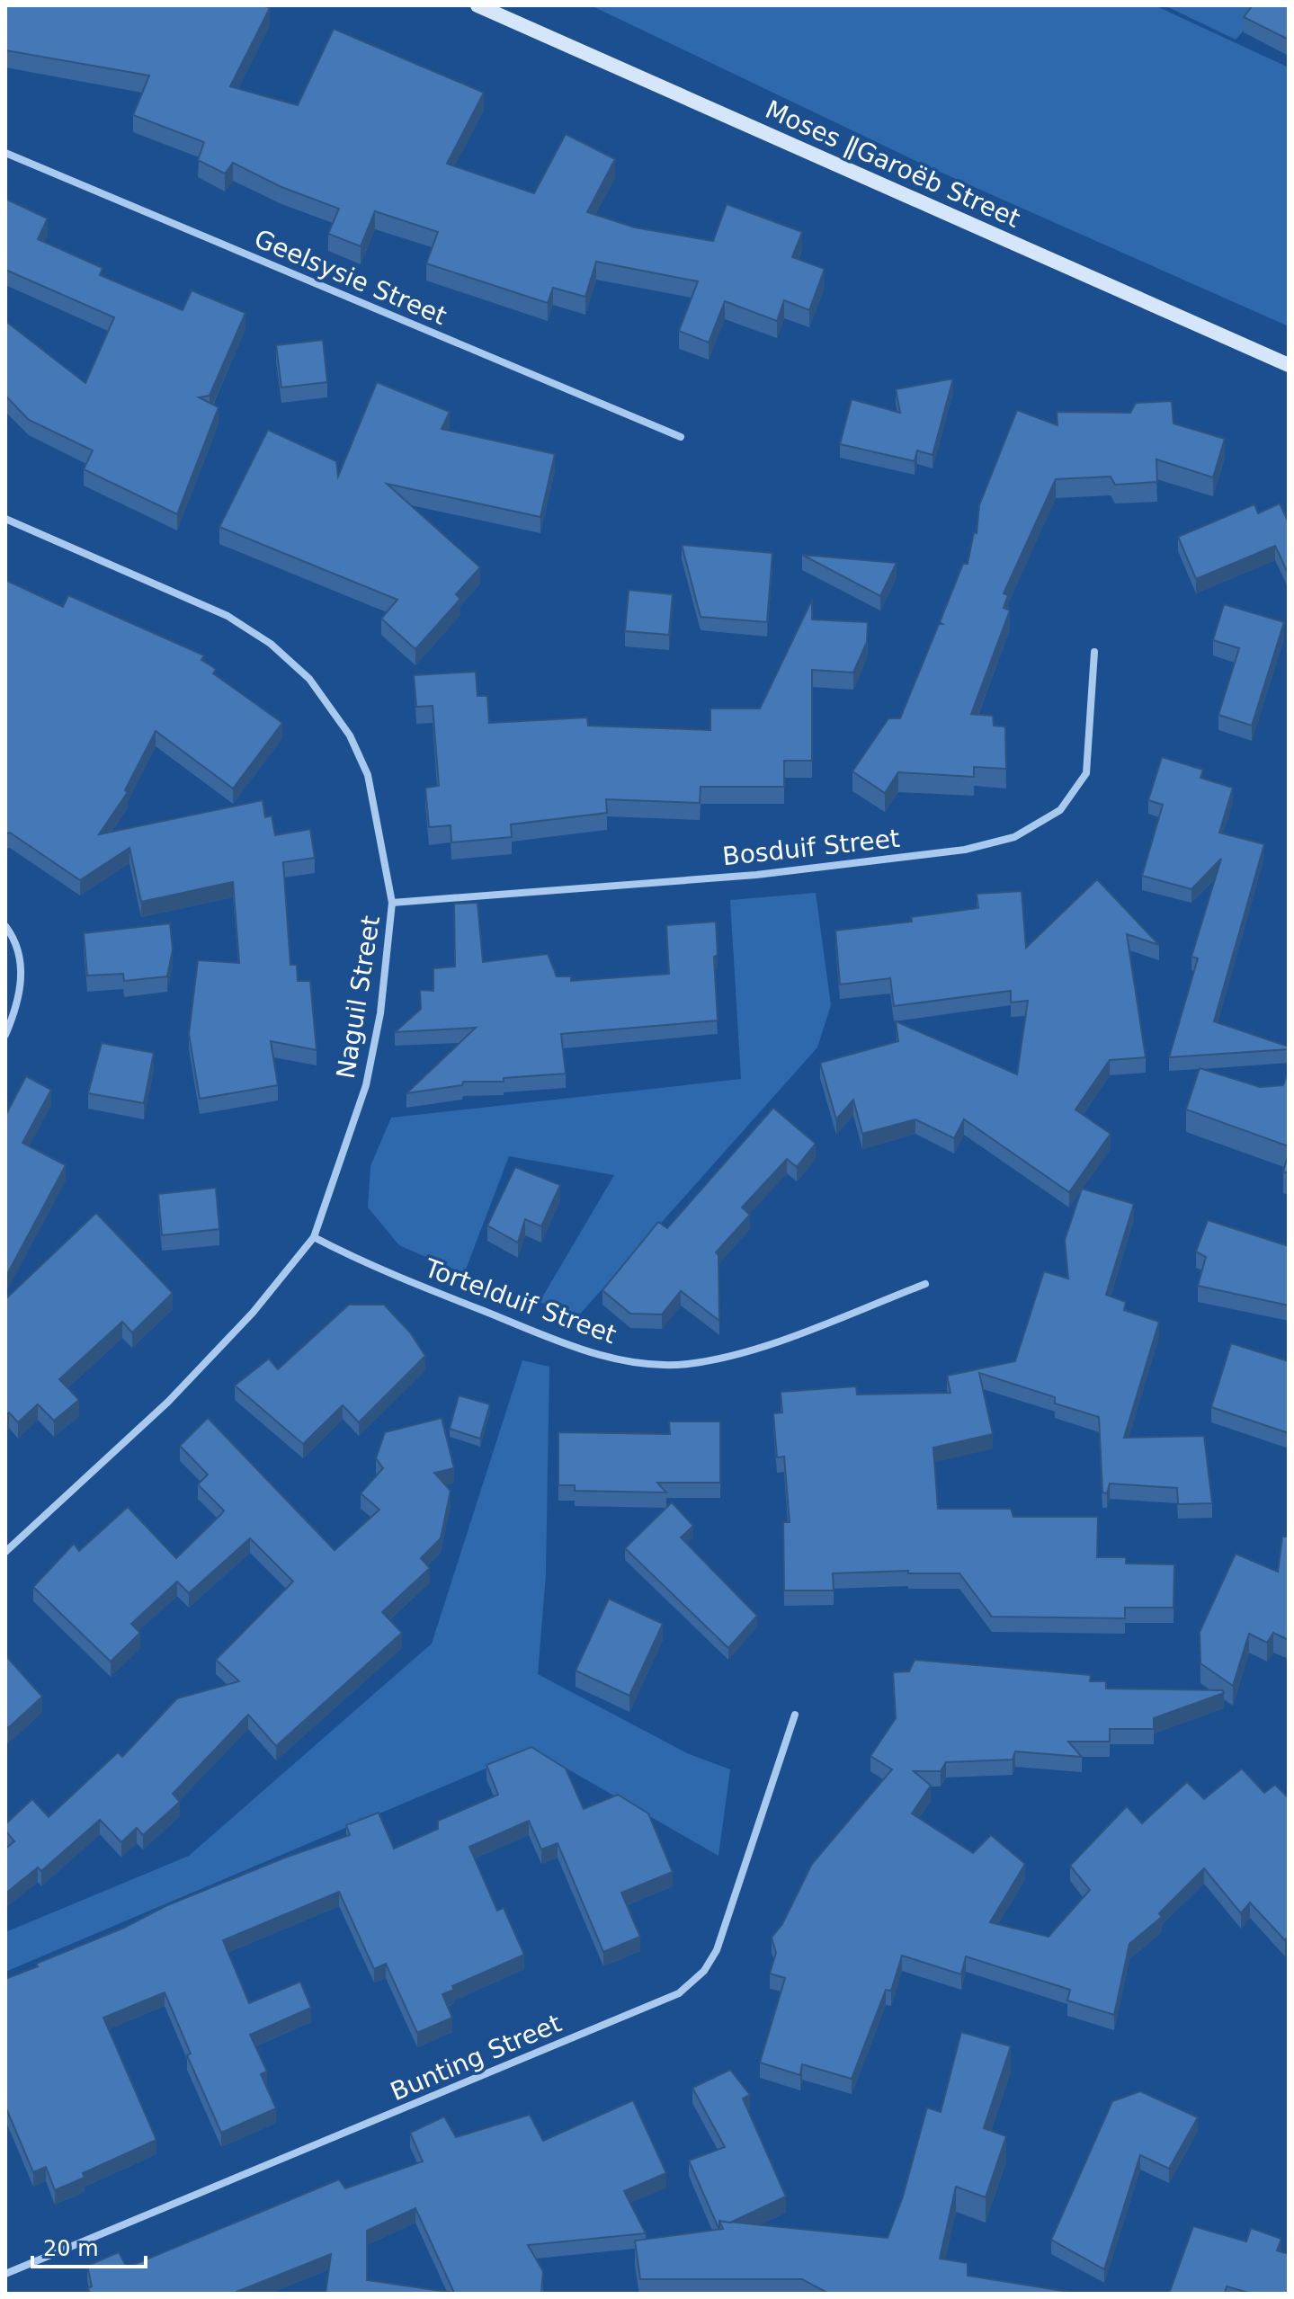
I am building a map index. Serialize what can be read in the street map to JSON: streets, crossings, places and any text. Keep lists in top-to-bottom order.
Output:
{
  "streets": {
    "main road": ["Moses ǁGaroëb Street"],
    "street": [
      "Geelsysie Street",
      "Bosduif Street",
      "Naguil Street",
      "Tortelduif Street",
      "Bunting Street"
    ]
  },
  "crossings": [
    ["Bosduif Street", "Naguil Street"],
    ["Naguil Street", "Tortelduif Street"]
  ],
  "scale_bar": "20 m"
}
